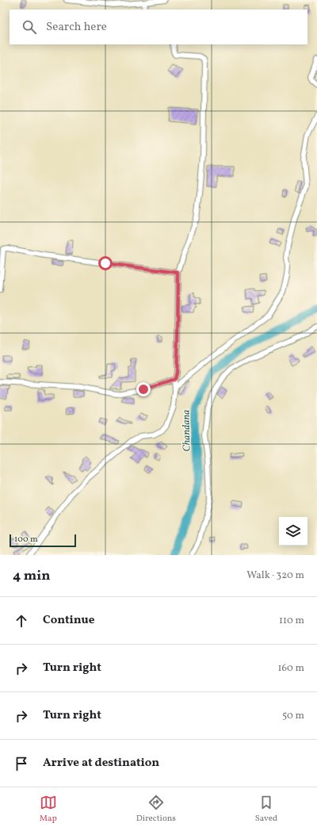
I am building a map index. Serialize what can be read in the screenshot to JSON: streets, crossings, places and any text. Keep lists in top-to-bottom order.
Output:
{
  "water": ["Chandana"],
  "scale_bar": "100 m",
  "page": {
    "search": "Search here",
    "scale": "100 m",
    "heading": ["4 min", "Walk · 320 m"],
    "list": [
      ["Continue", "110 m"],
      ["Turn right", "160 m"],
      ["Turn right", "50 m"],
      "Arrive at destination"
    ],
    "nav": ["Map", "Directions", "Saved"]
  }
}
